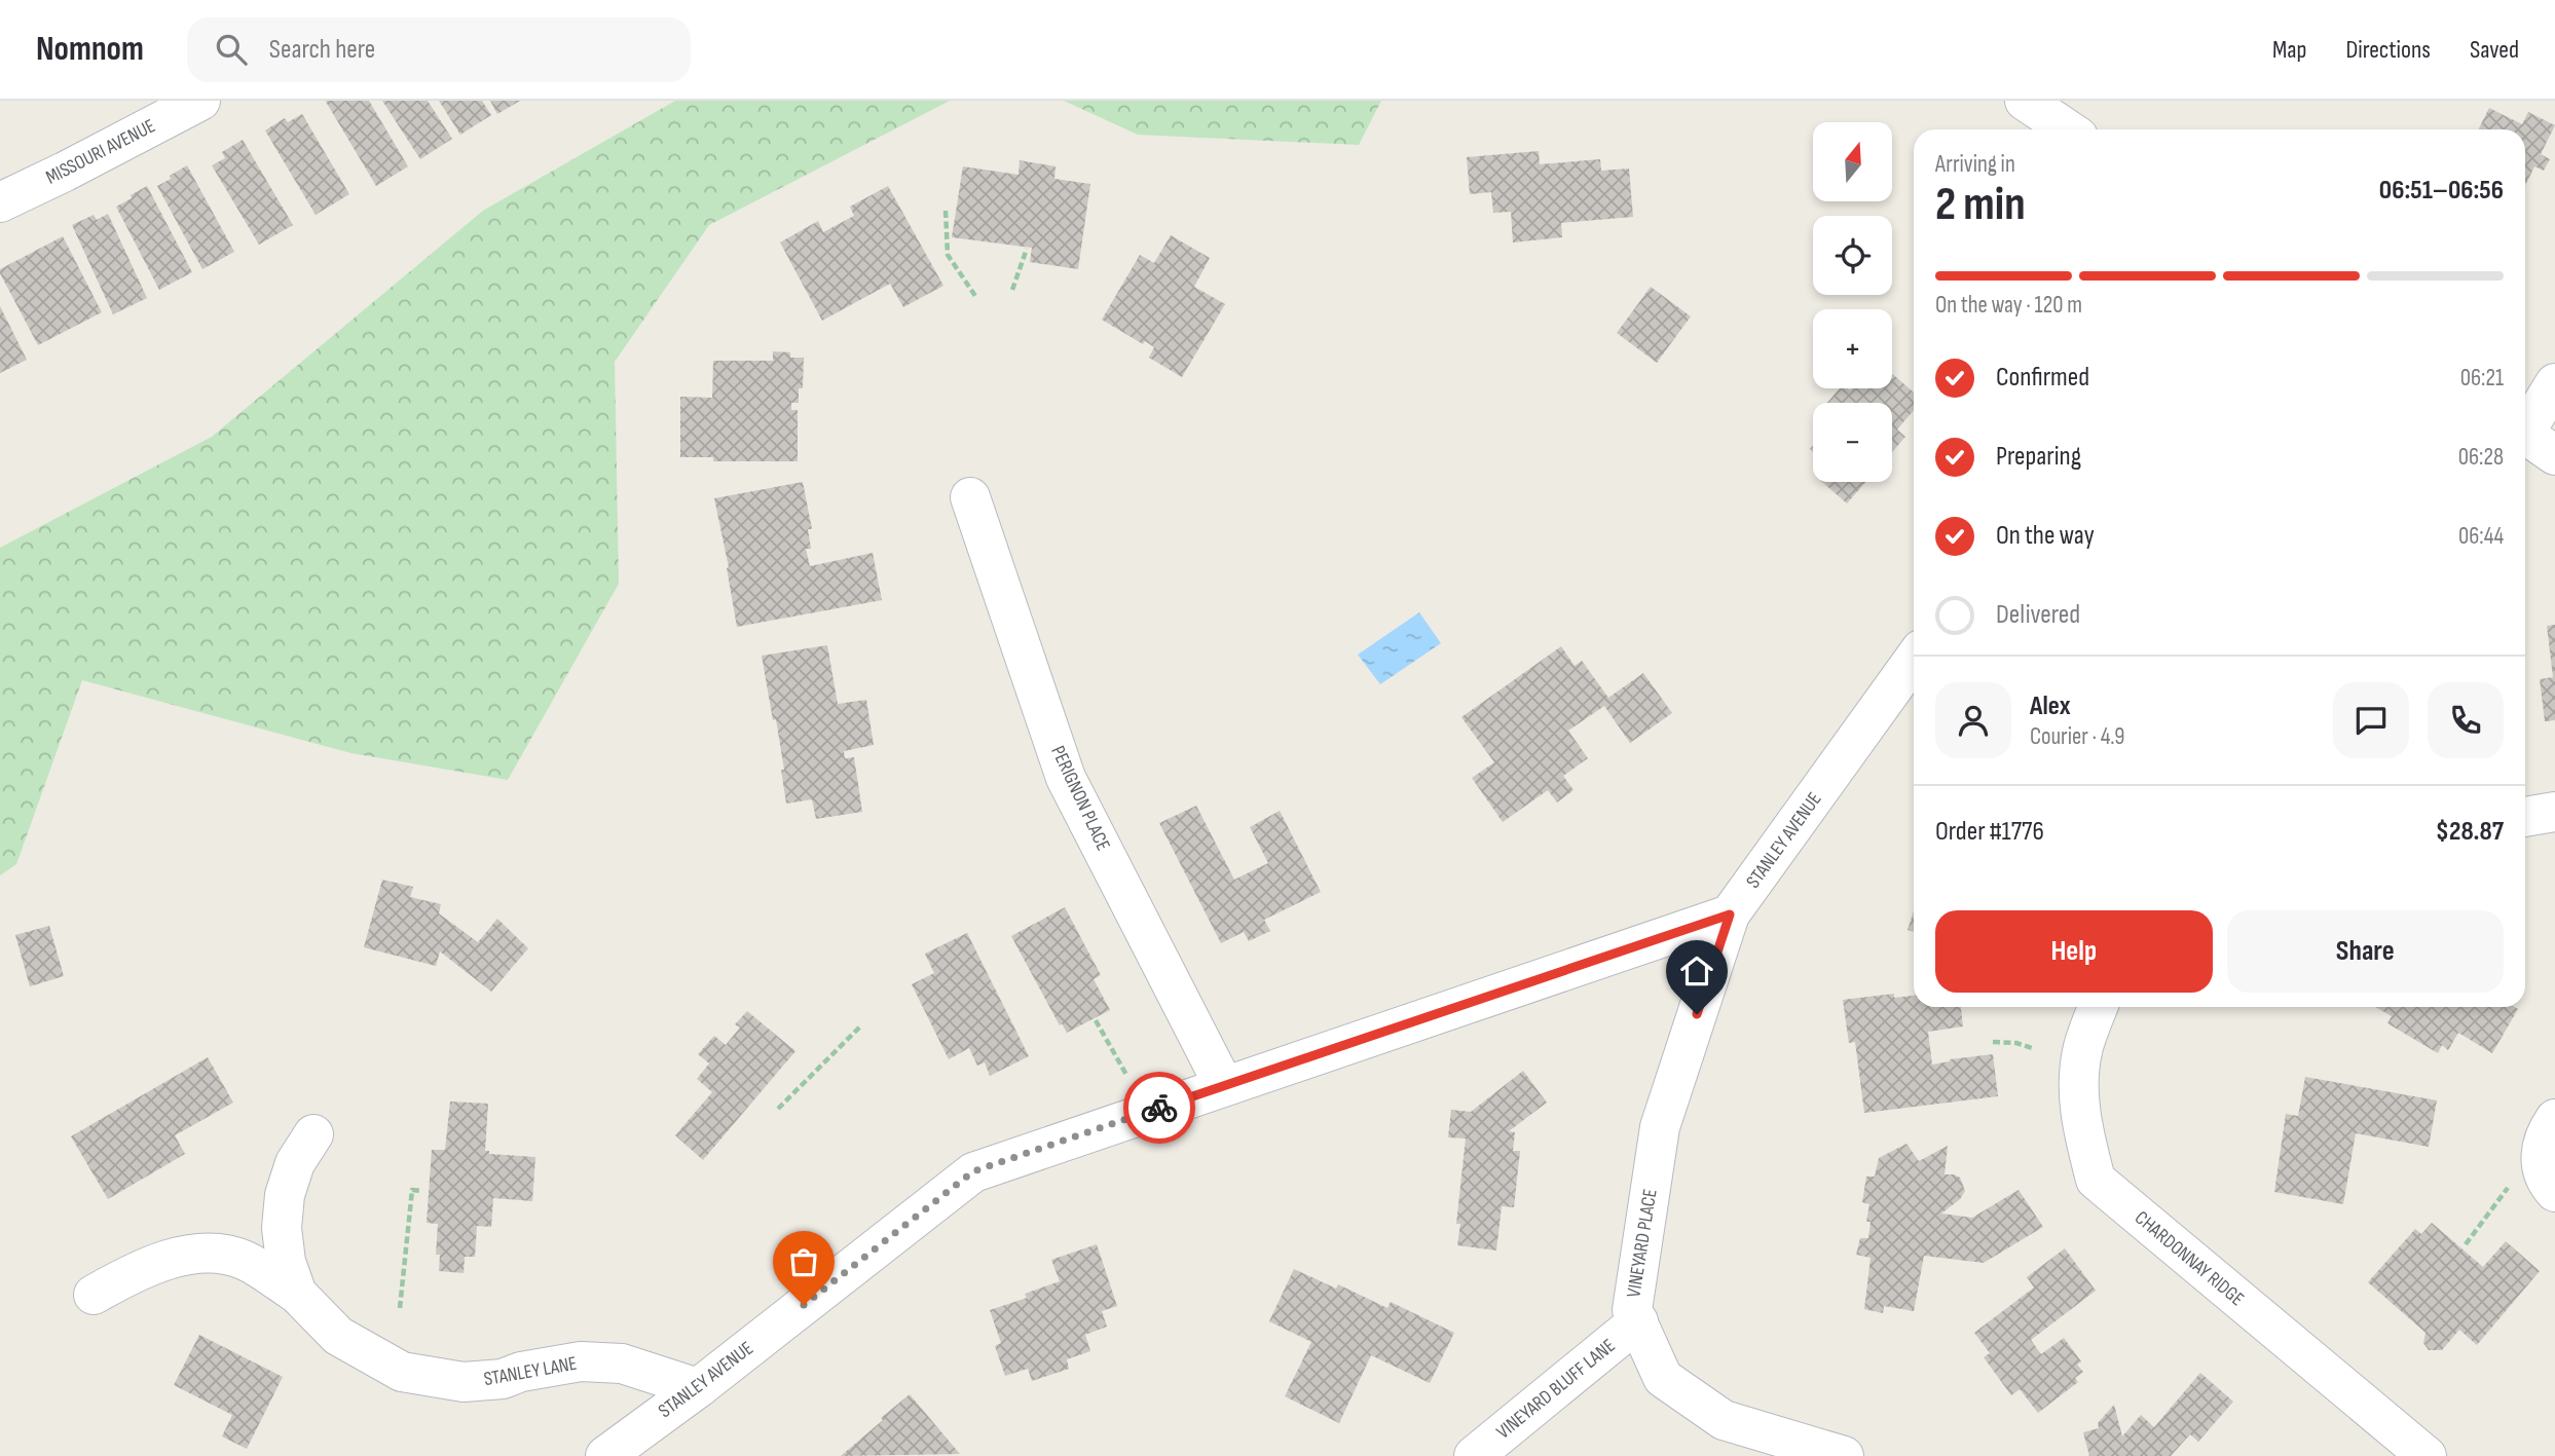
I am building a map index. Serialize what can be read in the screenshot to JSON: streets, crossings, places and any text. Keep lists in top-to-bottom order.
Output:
{
  "streets": {
    "street": [
      "MISSOURI AVENUE",
      "PERIGNON PLACE",
      "STANLEY AVENUE",
      "VINEYARD PLACE",
      "CHARDONNAY RIDGE",
      "STANLEY LANE",
      "VINEYARD BLUFF LANE"
    ]
  },
  "crossings": [
    ["PERIGNON PLACE", "STANLEY AVENUE"],
    ["STANLEY AVENUE", "VINEYARD PLACE"],
    ["STANLEY AVENUE", "STANLEY LANE"],
    ["VINEYARD PLACE", "VINEYARD BLUFF LANE"]
  ],
  "north": "top",
  "page": {
    "header": "Nomnom",
    "search": "Search here",
    "nav": ["Map", "Directions", "Saved"],
    "map_buttons": ["+", "−"],
    "heading": ["2 min", "Arriving in", "06:51–06:56"],
    "panel": [
      "Alex",
      "Courier · 4.9",
      "Order #1776",
      "$28.87"
    ],
    "bar": "On the way · 120 m",
    "list": [
      ["Confirmed", "06:21"],
      ["Preparing", "06:28"],
      ["On the way", "06:44"],
      "Delivered"
    ],
    "buttons": ["Help", "Share"]
  }
}
